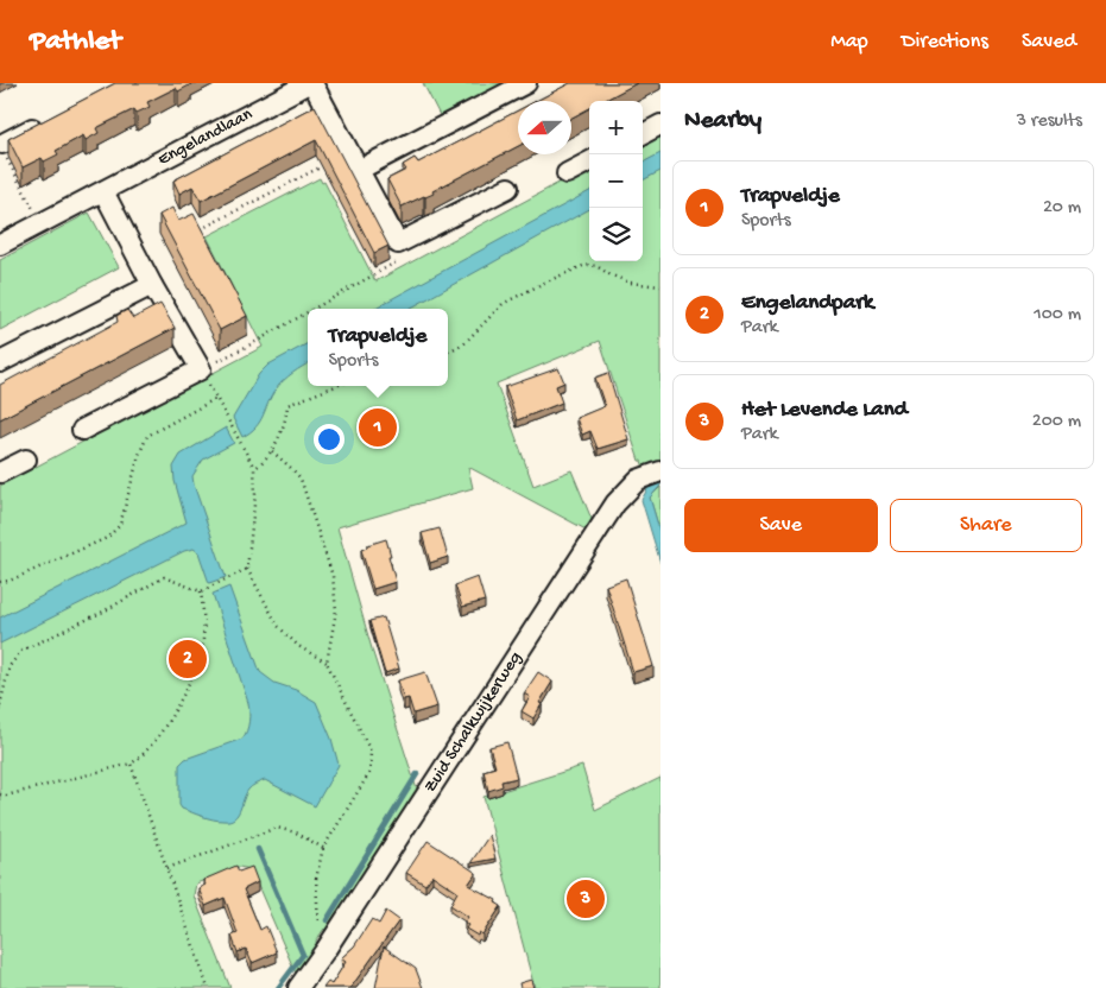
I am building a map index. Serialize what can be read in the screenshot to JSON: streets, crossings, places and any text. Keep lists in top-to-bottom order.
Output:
{
  "streets": {
    "street": ["Engelandlaan", "Zuid Schalkwijkerweg"]
  },
  "north": "left",
  "page": {
    "header": "Pathlet",
    "nav": ["Map", "Directions", "Saved"],
    "heading": ["Nearby", "3 results"],
    "map_buttons": ["+", "−"],
    "list": [
      {
        "mark": "1",
        "name": "Trapveldje",
        "note": "Sports",
        "value": "20 m"
      },
      {
        "mark": "2",
        "name": "Engelandpark",
        "note": "Park",
        "value": "100 m"
      },
      {
        "mark": "3",
        "name": "Het Levende Land",
        "note": "Park",
        "value": "200 m"
      }
    ],
    "popup": ["Trapveldje", "Sports"],
    "pins": ["1", "2", "3"],
    "buttons": ["Save", "Share"]
  }
}
